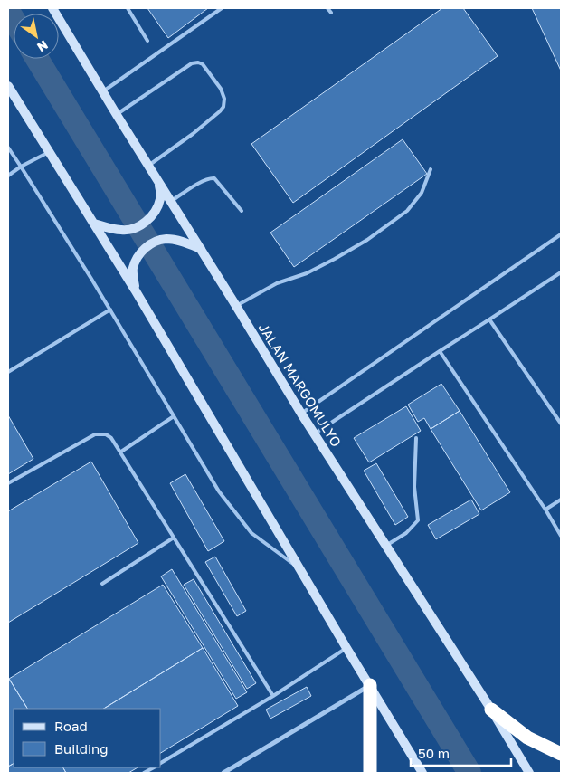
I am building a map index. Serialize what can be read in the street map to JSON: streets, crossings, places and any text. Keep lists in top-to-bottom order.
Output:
{
  "streets": {
    "main road": ["JALAN MARGOMULYO"]
  },
  "legend": ["Road", "Building"],
  "scale_bar": "50 m",
  "north": "bottom right"
}
